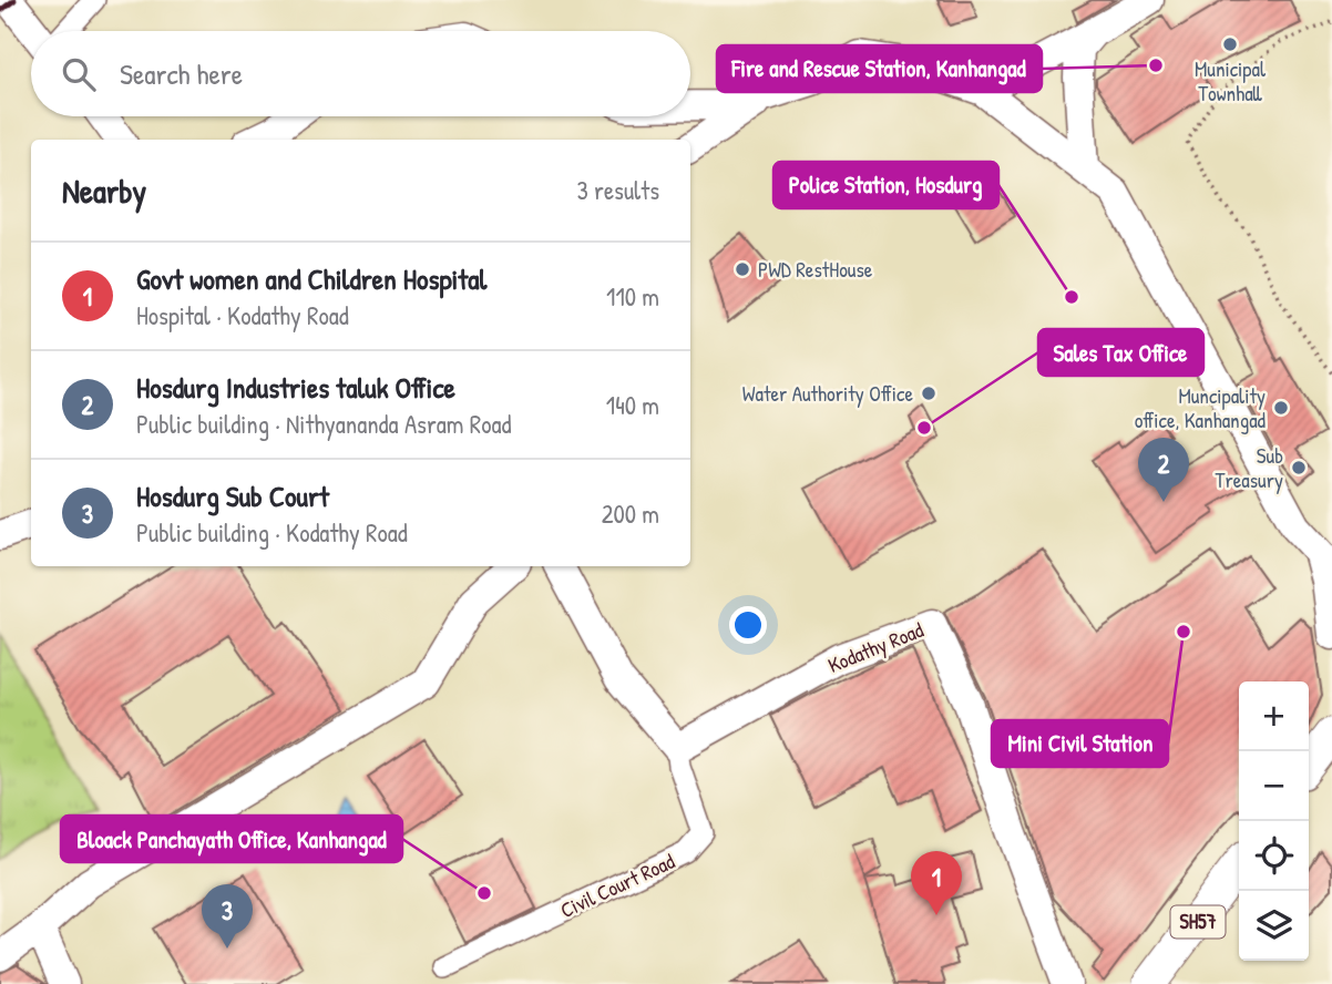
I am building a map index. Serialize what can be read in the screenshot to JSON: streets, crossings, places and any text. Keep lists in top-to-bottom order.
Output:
{
  "streets": {
    "main road": ["SH57"],
    "street": ["Kodathy Road", "Civil Court Road"]
  },
  "crossings": [
    ["Kodathy Road", "Civil Court Road"]
  ],
  "places": [
    "Municipal Townhall",
    "Fire and Rescue Station, Kanhangad",
    "PWD RestHouse",
    "Police Station, Hosdurg",
    "Water Authority Office",
    "Muncipality office, Kanhangad",
    "Sales Tax Office",
    "Sub Treasury",
    "Mini Civil Station",
    "Bloack Panchayath Office, Kanhangad"
  ],
  "page": {
    "search": "Search here",
    "heading": ["Nearby", "3 results"],
    "list": [
      {
        "mark": "1",
        "name": "Govt women and Children Hospital",
        "note": "Hospital · Kodathy Road",
        "value": "110 m"
      },
      {
        "mark": "2",
        "name": "Hosdurg Industries taluk Office",
        "note": "Public building · Nithyananda Asram Road",
        "value": "140 m"
      },
      {
        "mark": "3",
        "name": "Hosdurg Sub Court",
        "note": "Public building · Kodathy Road",
        "value": "200 m"
      }
    ],
    "pins": ["2", "1", "3"],
    "map_buttons": ["+", "−"]
  }
}
